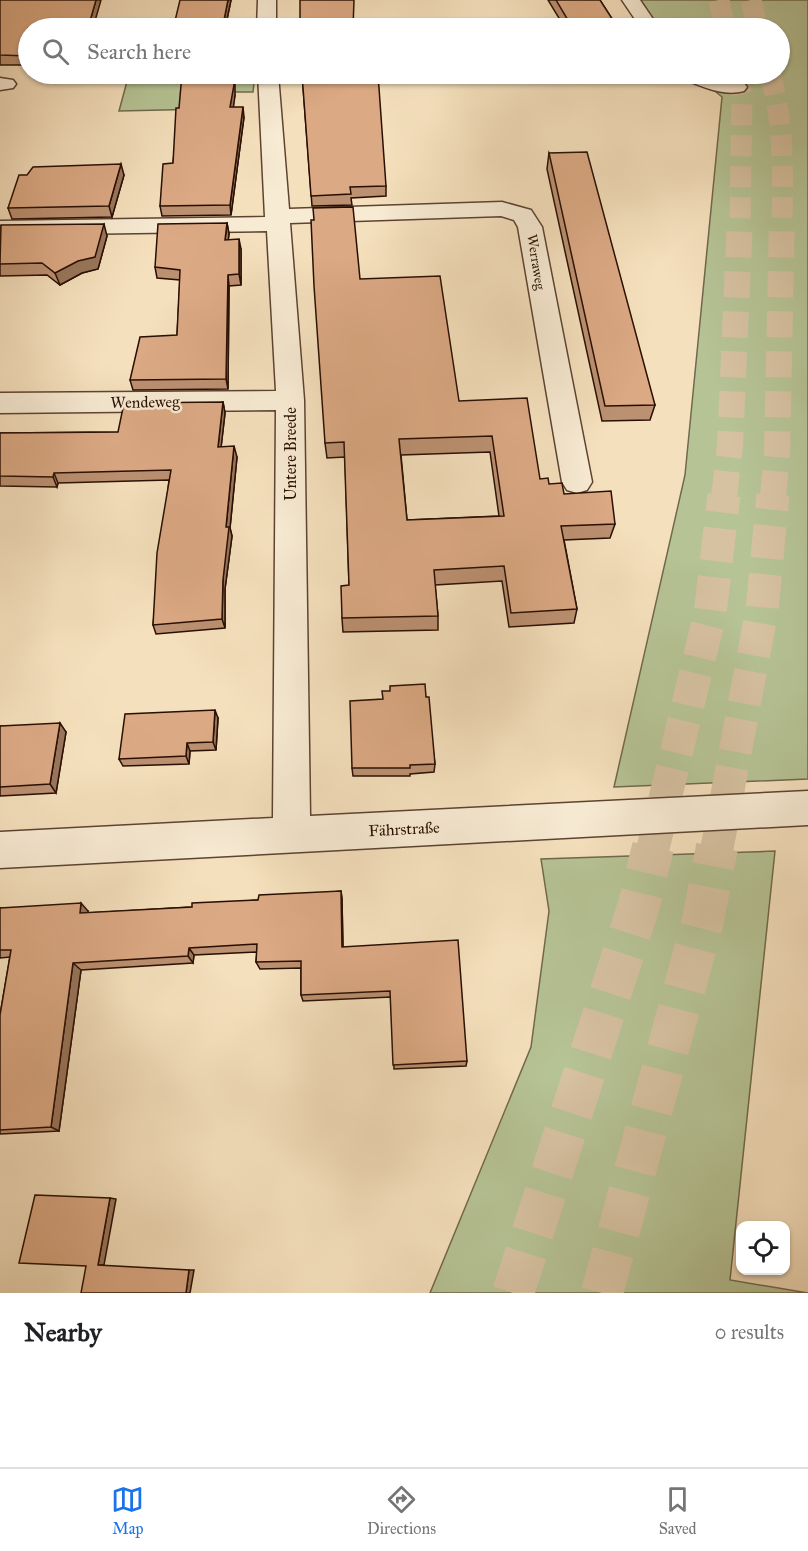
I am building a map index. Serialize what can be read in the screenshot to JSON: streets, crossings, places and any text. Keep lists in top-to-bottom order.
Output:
{
  "streets": {
    "street": [
      "Werraweg",
      "Wendeweg",
      "Untere Breede",
      "Fährstraße"
    ]
  },
  "crossings": [
    ["Werraweg", "Untere Breede"],
    ["Wendeweg", "Untere Breede"],
    ["Untere Breede", "Fährstraße"]
  ],
  "page": {
    "search": "Search here",
    "heading": ["Nearby", "0 results"],
    "nav": ["Map", "Directions", "Saved"]
  }
}
